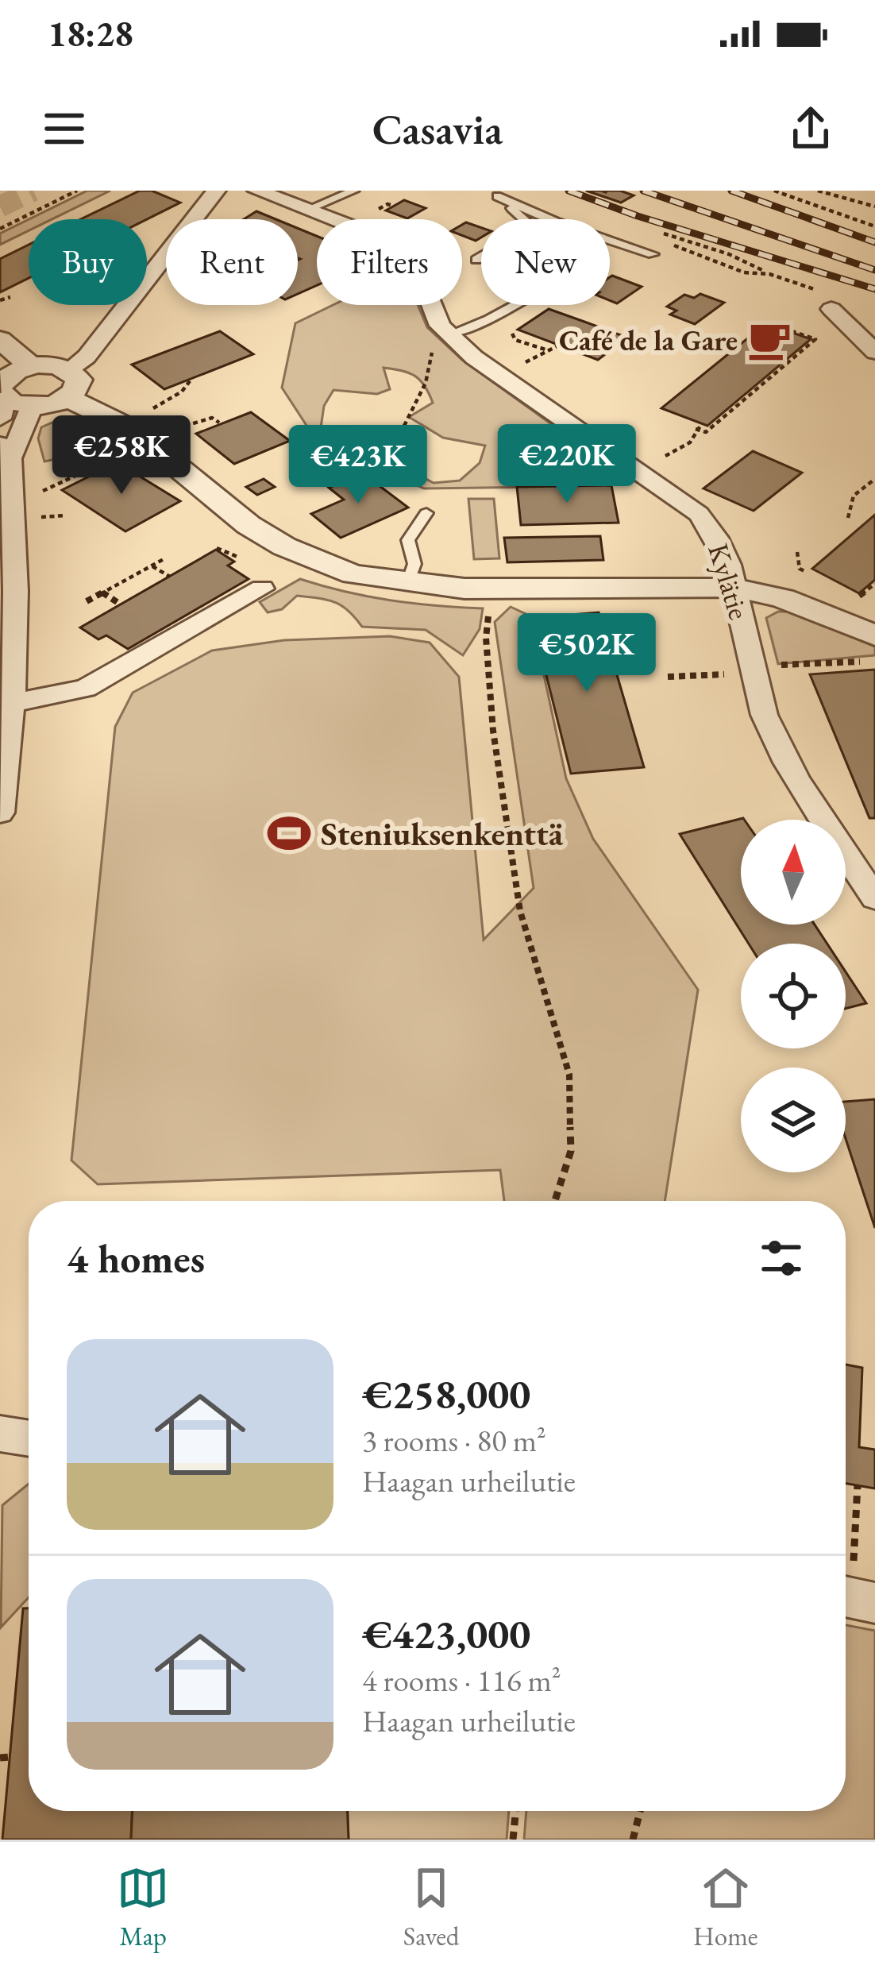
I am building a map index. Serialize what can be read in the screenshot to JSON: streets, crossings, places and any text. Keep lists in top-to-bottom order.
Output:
{
  "streets": {
    "street": ["Kylätie"]
  },
  "places": {
    "cafe": ["Café de la Gare"],
    "sports": ["Steniuksenkenttä"]
  },
  "north": "top",
  "page": {
    "status": "18:28",
    "header": "Casavia",
    "chip": [
      "Buy",
      "Rent",
      "Filters",
      "New"
    ],
    "price": [
      "€258K",
      "€220K",
      "€423K",
      "€502K"
    ],
    "heading": "4 homes",
    "list": [
      {
        "name": "€258,000",
        "note": "3 rooms · 80 m² · Haagan urheilutie"
      },
      {
        "name": "€423,000",
        "note": "4 rooms · 116 m² · Haagan urheilutie"
      }
    ],
    "tabs": ["Map", "Saved", "Home"]
  }
}
